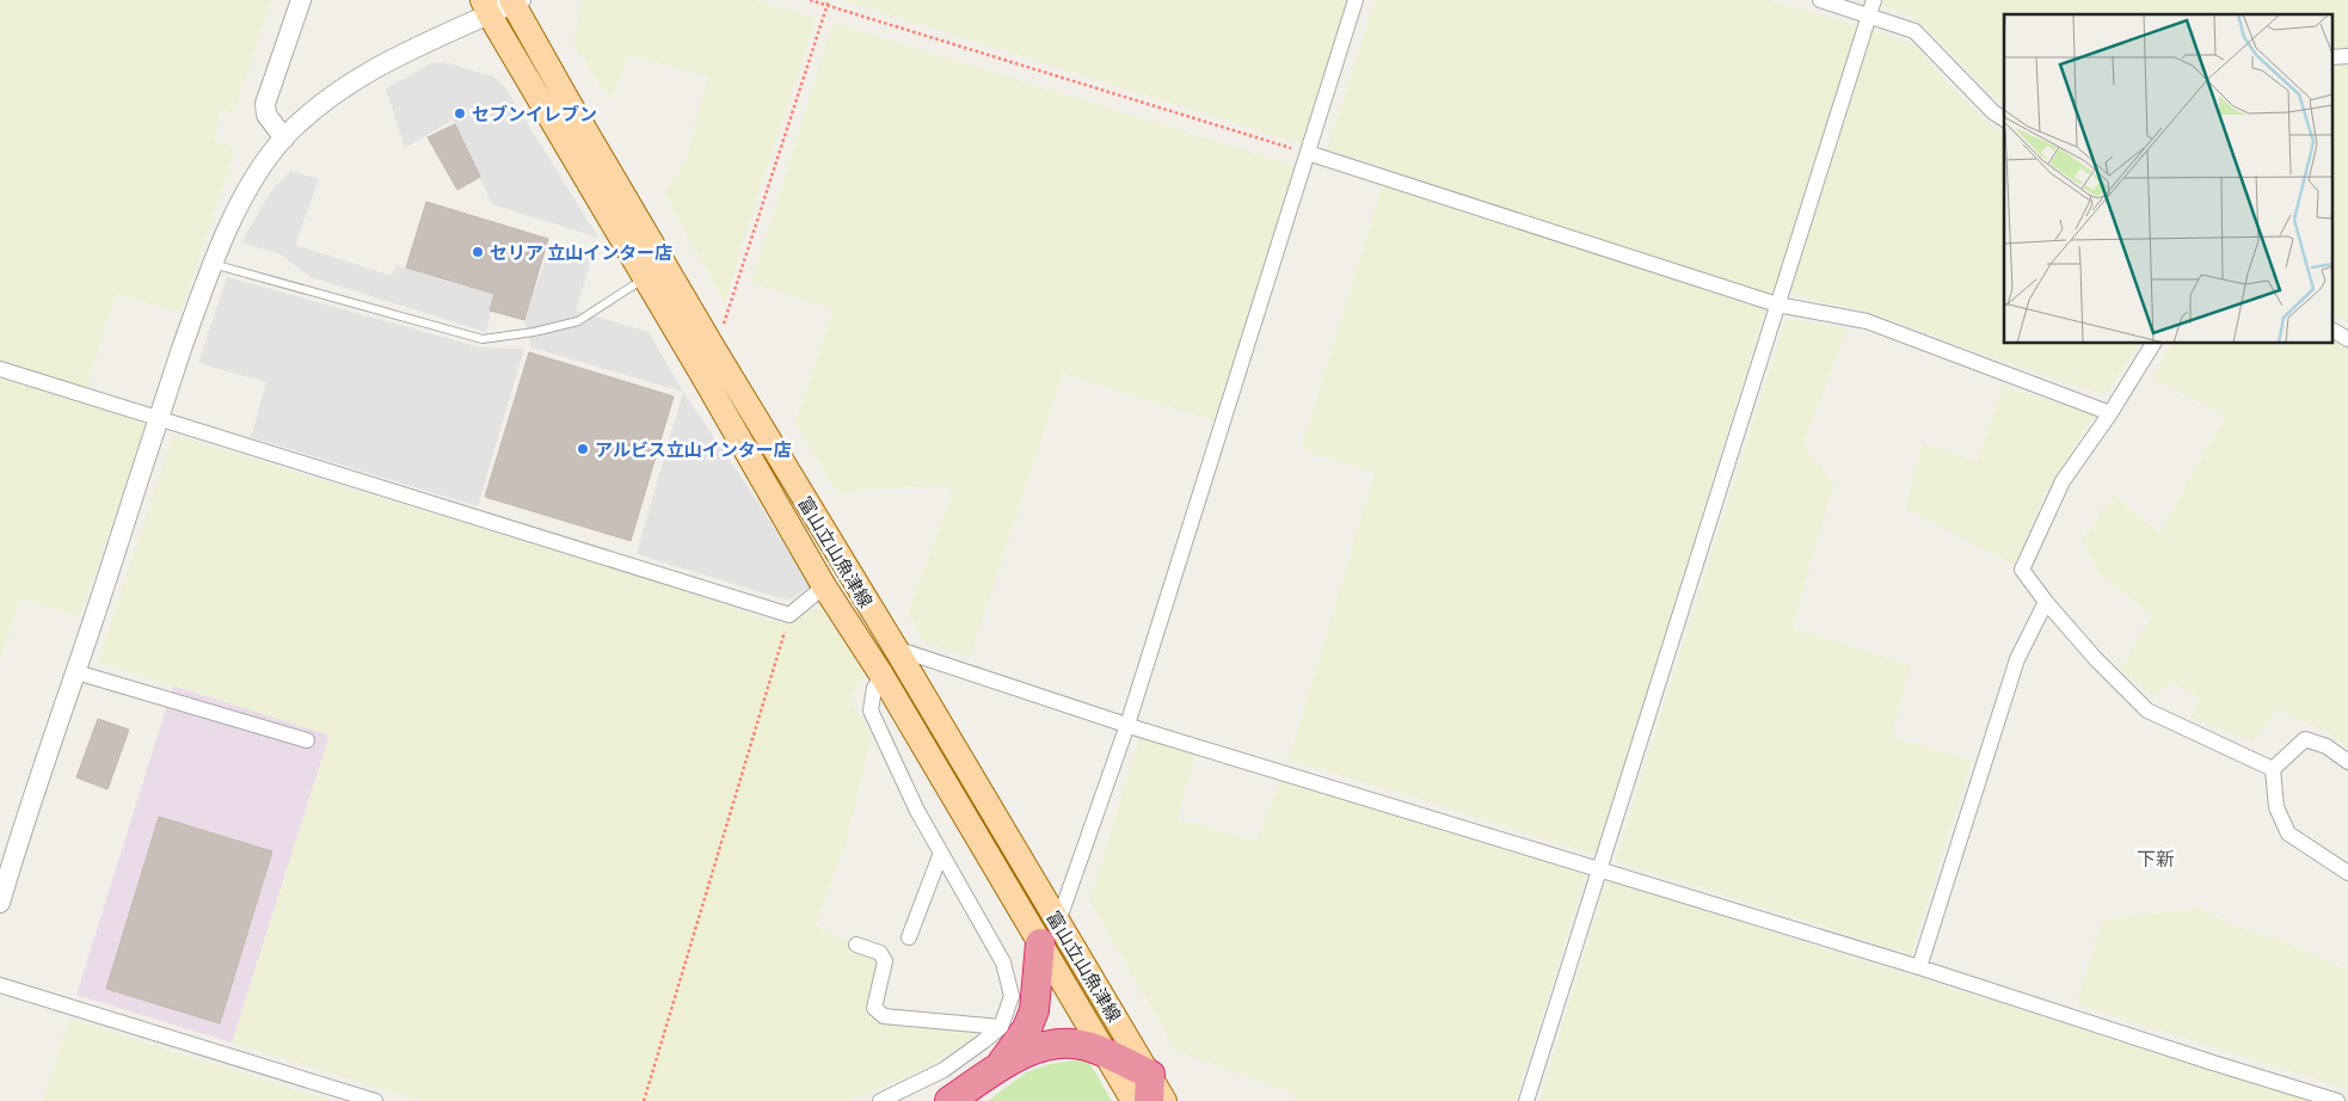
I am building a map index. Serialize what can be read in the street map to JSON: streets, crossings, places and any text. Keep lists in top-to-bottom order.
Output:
{
  "streets": {
    "main road": ["富山立山魚津線"]
  },
  "districts": ["下新"],
  "places": ["セブンイレブン", "セリア 立山インター店", "アルビス立山インター店"]
}
